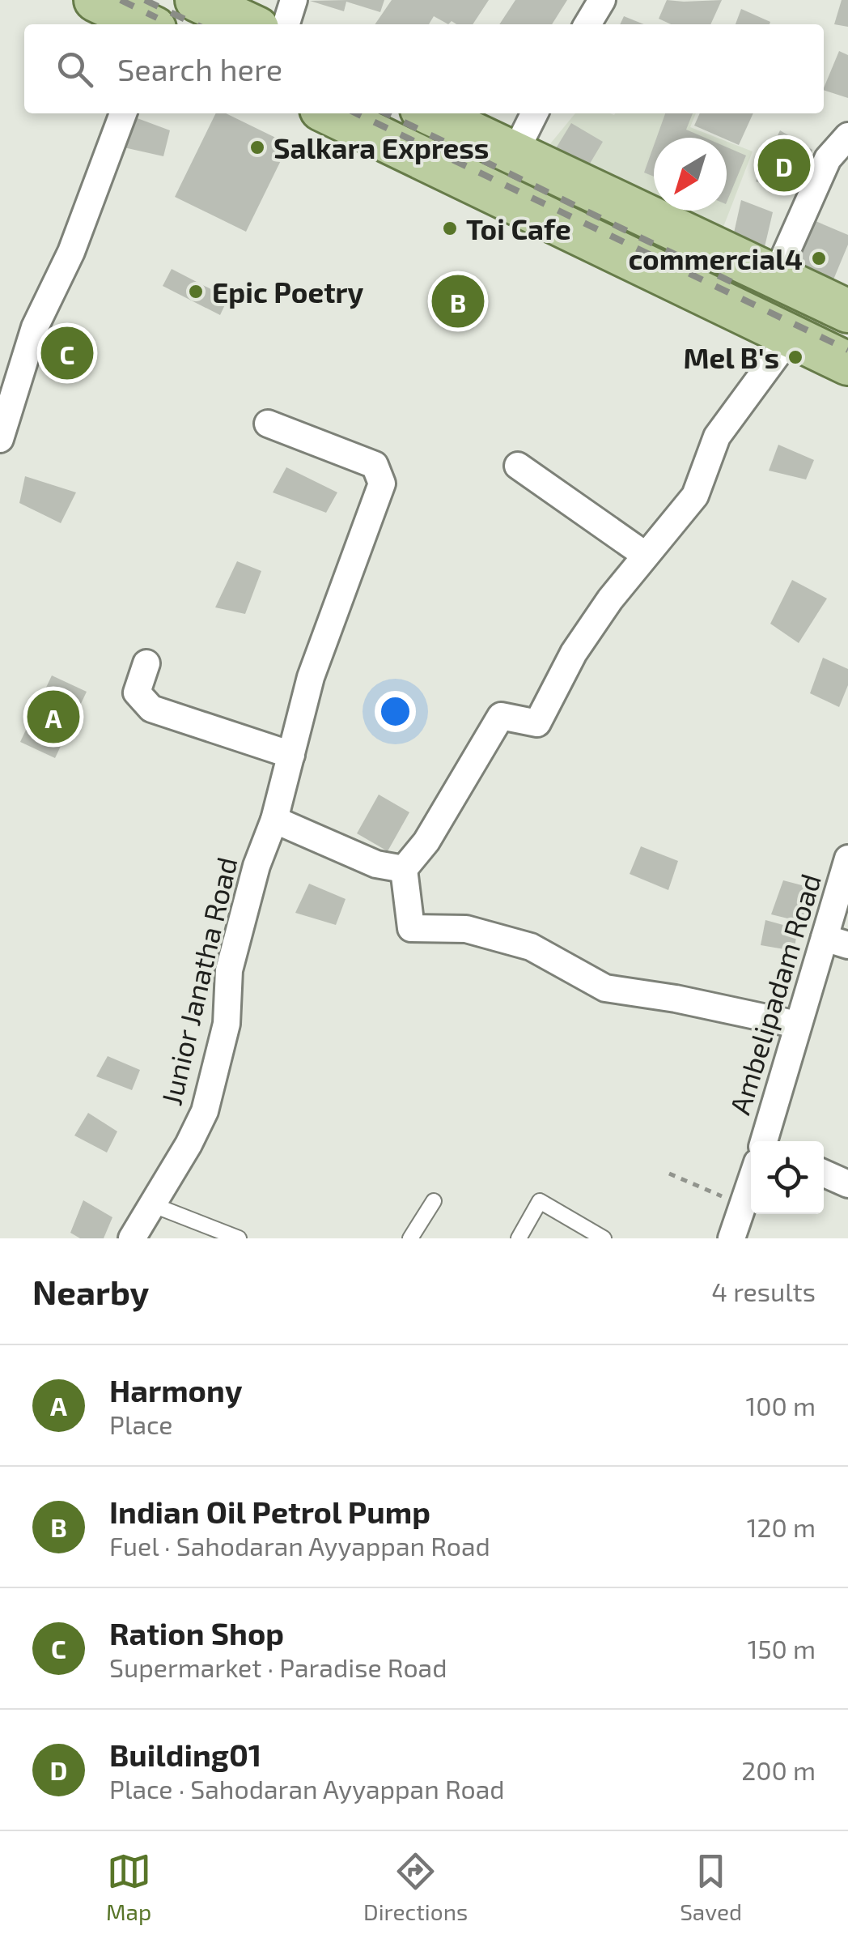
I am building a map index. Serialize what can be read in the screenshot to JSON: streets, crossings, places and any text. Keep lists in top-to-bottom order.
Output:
{
  "streets": {
    "street": ["Junior Janatha Road", "Ambelipadam Road"]
  },
  "places": [
    "Salkara Express",
    "Toi Cafe",
    "commercial4",
    "Epic Poetry",
    "Mel B's"
  ],
  "north": "bottom left",
  "page": {
    "search": "Search here",
    "pins": [
      "D",
      "B",
      "C",
      "A"
    ],
    "heading": ["Nearby", "4 results"],
    "list": [
      {
        "mark": "A",
        "name": "Harmony",
        "note": "Place",
        "value": "100 m"
      },
      {
        "mark": "B",
        "name": "Indian Oil Petrol Pump",
        "note": "Fuel · Sahodaran Ayyappan Road",
        "value": "120 m"
      },
      {
        "mark": "C",
        "name": "Ration Shop",
        "note": "Supermarket · Paradise Road",
        "value": "150 m"
      },
      {
        "mark": "D",
        "name": "Building01",
        "note": "Place · Sahodaran Ayyappan Road",
        "value": "200 m"
      }
    ],
    "nav": ["Map", "Directions", "Saved"]
  }
}
